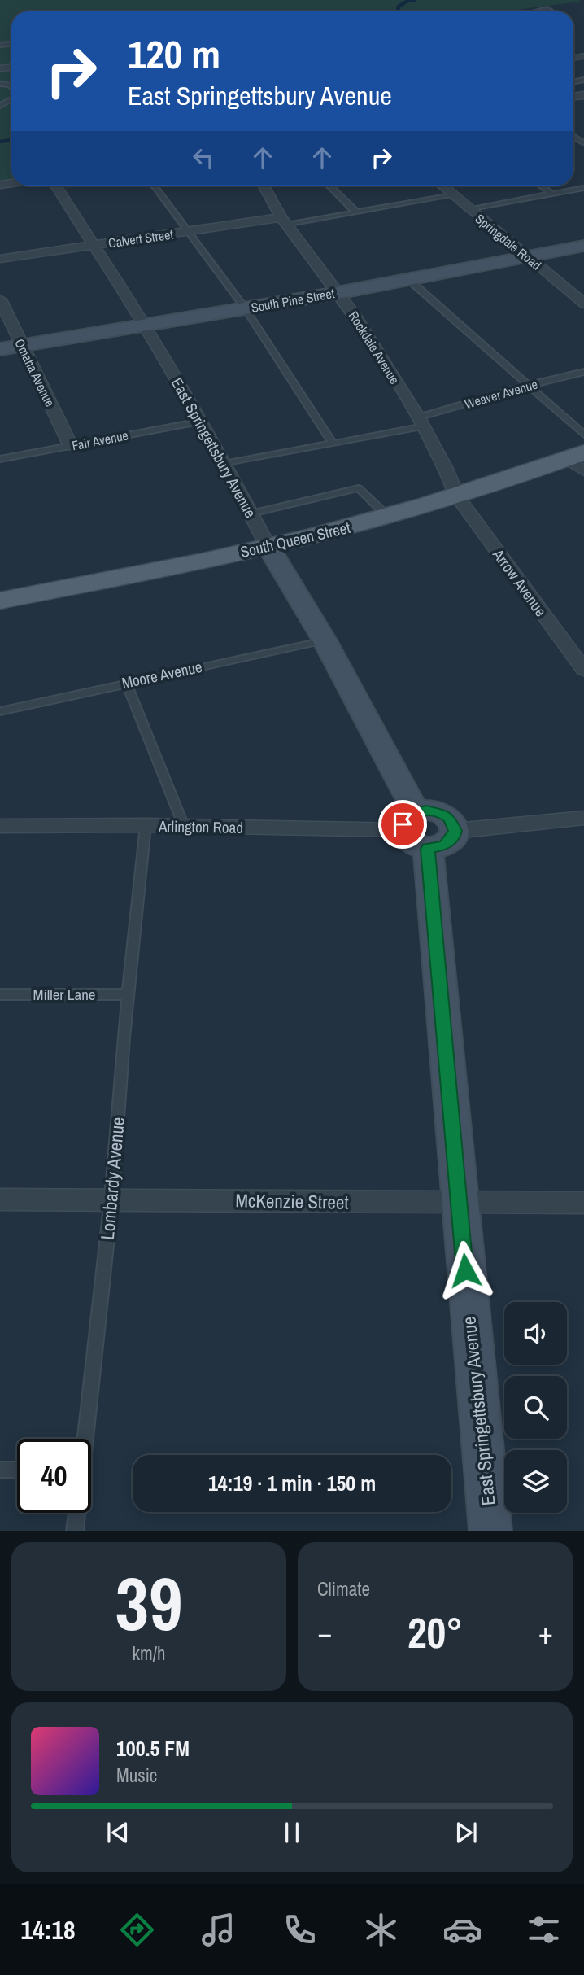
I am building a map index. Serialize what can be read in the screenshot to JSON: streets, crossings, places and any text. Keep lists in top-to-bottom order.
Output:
{
  "streets": {
    "main road": ["South Queen Street"],
    "street": [
      "Calvert Street",
      "Springdale Road",
      "South Pine Street",
      "Rockdale Avenue",
      "Omaha Avenue",
      "East Springettsbury Avenue",
      "Arrow Avenue",
      "Arlington Road",
      "McKenzie Street"
    ],
    "lane": [
      "Weaver Avenue",
      "Fair Avenue",
      "Moore Avenue",
      "Miller Lane",
      "Lombardy Avenue"
    ]
  },
  "crossings": [
    ["Calvert Street", "Rockdale Avenue"],
    ["Calvert Street", "East Springettsbury Avenue"],
    ["Springdale Road", "South Pine Street"],
    ["South Pine Street", "Rockdale Avenue"],
    ["South Pine Street", "Omaha Avenue"],
    ["South Pine Street", "East Springettsbury Avenue"],
    ["Rockdale Avenue", "Weaver Avenue"],
    ["Rockdale Avenue", "South Queen Street"],
    ["Rockdale Avenue", "Arrow Avenue"],
    ["Omaha Avenue", "Fair Avenue"],
    ["Weaver Avenue", "East Springettsbury Avenue"],
    ["Fair Avenue", "East Springettsbury Avenue"],
    ["East Springettsbury Avenue", "South Queen Street"],
    ["East Springettsbury Avenue", "Moore Avenue"],
    ["East Springettsbury Avenue", "Arlington Road"],
    ["East Springettsbury Avenue", "McKenzie Street"],
    ["South Queen Street", "Arrow Avenue"],
    ["Arlington Road", "Lombardy Avenue"],
    ["Miller Lane", "Lombardy Avenue"],
    ["Lombardy Avenue", "McKenzie Street"]
  ],
  "page": {
    "turn": ["120 m", "East Springettsbury Avenue"],
    "limit": "40",
    "trip": "14:19 · 1 min · 150 m",
    "tile": [
      ["39", "km/h"],
      "Climate"
    ],
    "heat": ["−", "20°", "+"],
    "song": ["100.5 FM", "Music"],
    "tabs": "14:18"
  }
}
